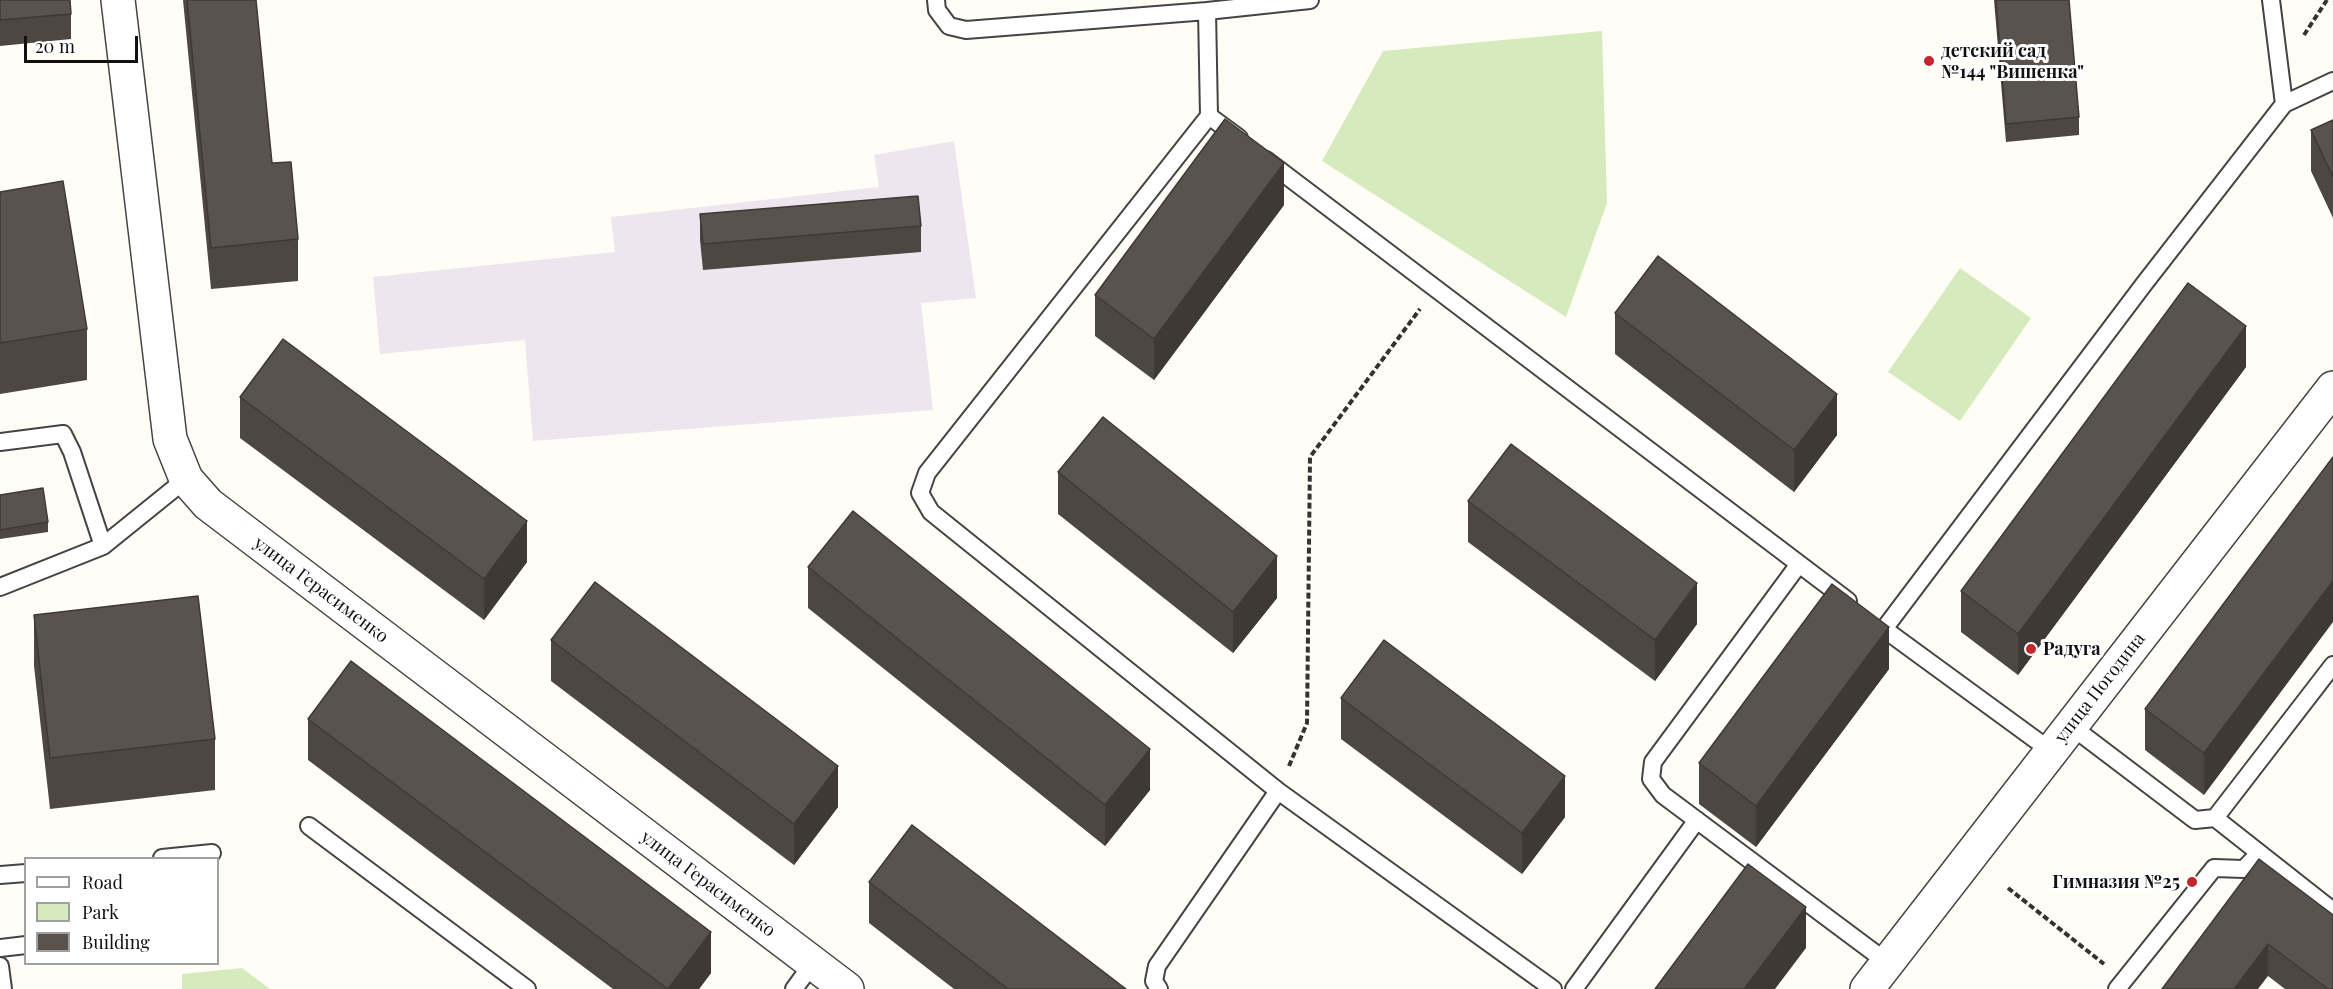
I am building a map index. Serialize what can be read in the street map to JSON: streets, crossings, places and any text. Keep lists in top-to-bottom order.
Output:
{
  "streets": {
    "street": ["улица Герасименко", "улица Погодина"]
  },
  "places": ["детский сад №144 \"Вишенка\"", "Радуга", "Гимназия №25"],
  "legend": ["Road", "Park", "Building"],
  "scale_bar": "20 m"
}
